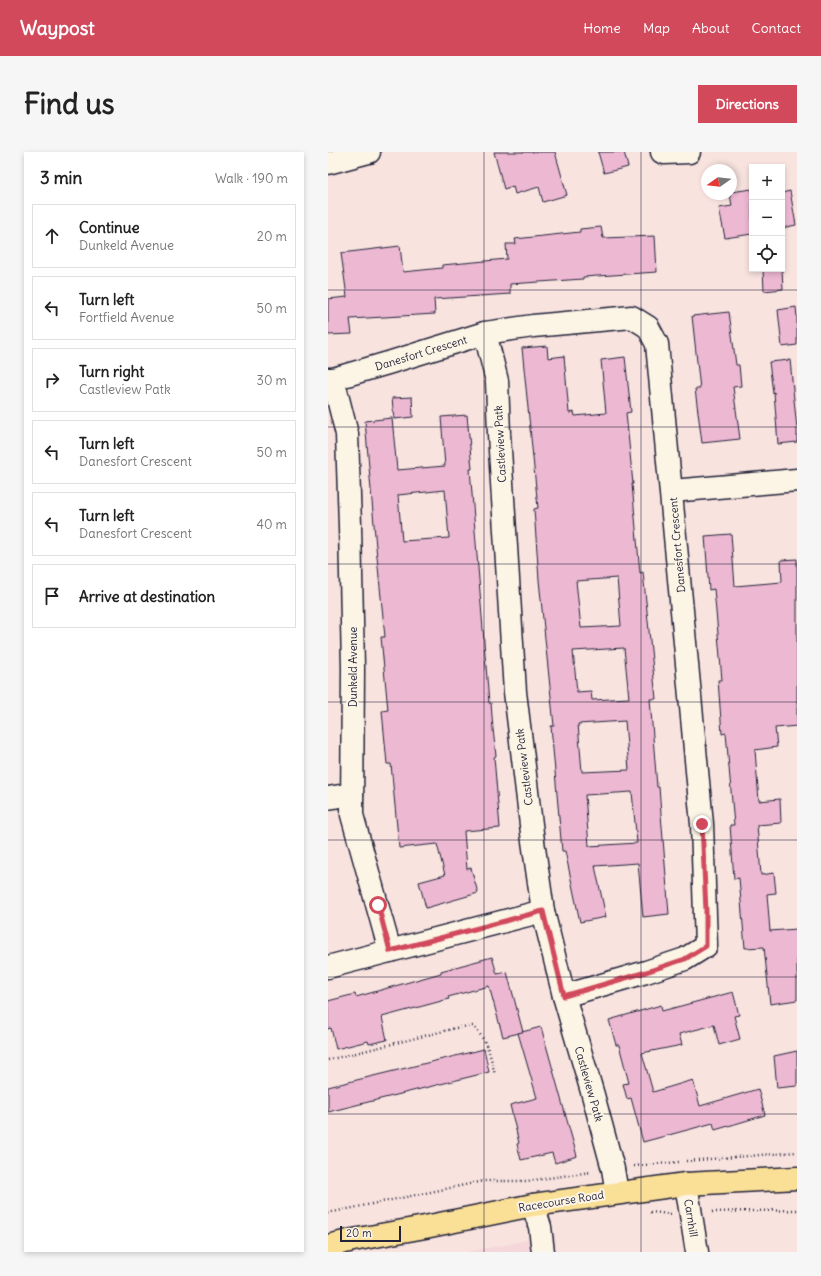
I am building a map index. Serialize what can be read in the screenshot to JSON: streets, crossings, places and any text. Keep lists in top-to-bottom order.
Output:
{
  "streets": {
    "main road": ["Racecourse Road"],
    "street": [
      "Danesfort Crescent",
      "Castleview Patk",
      "Dunkeld Avenue",
      "Carnhill"
    ]
  },
  "crossings": [
    ["Danesfort Crescent", "Castleview Patk"],
    ["Danesfort Crescent", "Dunkeld Avenue"],
    ["Castleview Patk", "Racecourse Road"],
    ["Racecourse Road", "Carnhill"]
  ],
  "scale_bar": "20 m",
  "north": "left",
  "page": {
    "header": "Waypost",
    "nav": [
      "Home",
      "Map",
      "About",
      "Contact"
    ],
    "buttons": "Directions",
    "title": "Find us",
    "heading": ["3 min", "Walk · 190 m"],
    "map_buttons": ["+", "−"],
    "list": [
      ["Continue", "Dunkeld Avenue", "20 m"],
      ["Turn left", "Fortfield Avenue", "50 m"],
      ["Turn right", "Castleview Patk", "30 m"],
      ["Turn left", "Danesfort Crescent", "50 m"],
      ["Turn left", "Danesfort Crescent", "40 m"],
      "Arrive at destination"
    ],
    "scale": "20 m"
  }
}
